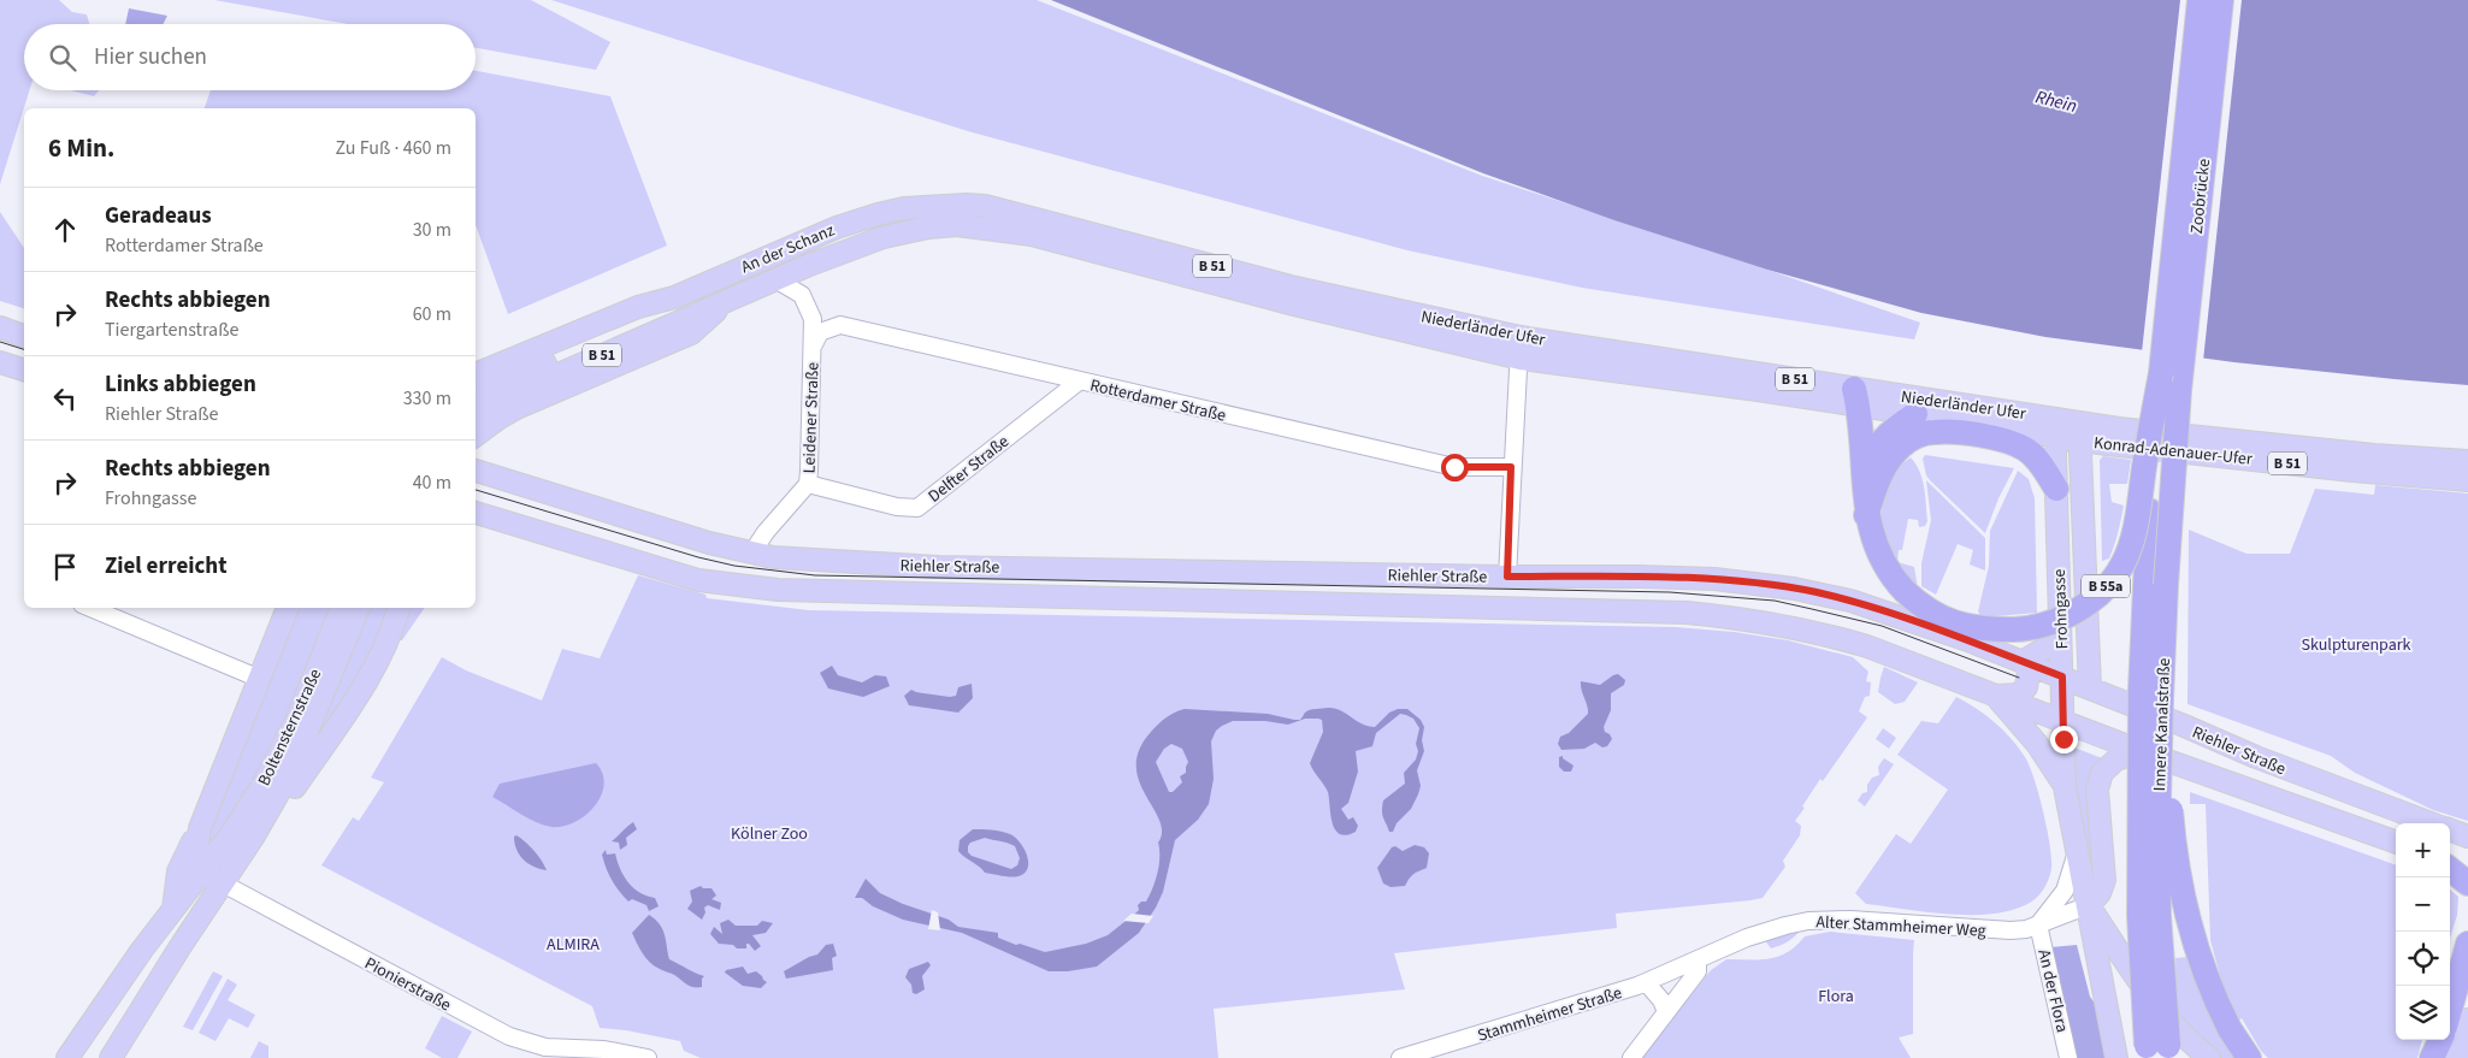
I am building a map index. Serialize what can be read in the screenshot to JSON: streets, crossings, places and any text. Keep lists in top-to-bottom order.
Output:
{
  "streets": {
    "highway": ["Zoobrücke", "B 55a", "Innere Kanalstraße"],
    "main road": [
      "An der Schanz",
      "B 51",
      "Niederländer Ufer",
      "Konrad-Adenauer-Ufer",
      "Riehler Straße",
      "Frohngasse",
      "Boltensternstraße"
    ],
    "street": [
      "Rotterdamer Straße",
      "Leidener Straße",
      "Delfter Straße",
      "Alter Stammheimer Weg",
      "Pionierstraße",
      "An der Flora",
      "Stammheimer Straße"
    ]
  },
  "crossings": [
    ["Zoobrücke", "B 55a"],
    ["Zoobrücke", "Innere Kanalstraße"],
    ["An der Schanz", "Niederländer Ufer"],
    ["An der Schanz", "Leidener Straße"],
    ["Niederländer Ufer", "Konrad-Adenauer-Ufer"],
    ["Niederländer Ufer", "B 55a"],
    ["Niederländer Ufer", "Frohngasse"],
    ["Rotterdamer Straße", "Leidener Straße"],
    ["Rotterdamer Straße", "Delfter Straße"],
    ["Leidener Straße", "Delfter Straße"],
    ["Leidener Straße", "Riehler Straße"],
    ["Konrad-Adenauer-Ufer", "Frohngasse"],
    ["Riehler Straße", "Frohngasse"],
    ["B 55a", "Innere Kanalstraße"],
    ["Frohngasse", "Alter Stammheimer Weg"],
    ["Boltensternstraße", "Pionierstraße"],
    ["Alter Stammheimer Weg", "An der Flora"],
    ["Alter Stammheimer Weg", "Stammheimer Straße"]
  ],
  "water": ["Rhein"],
  "parks": [
    "Skulpturenpark",
    "Kölner Zoo",
    "ALMIRA",
    "Flora"
  ],
  "page": {
    "search": "Hier suchen",
    "heading": ["6 Min.", "Zu Fuß · 460 m"],
    "list": [
      ["Geradeaus", "Rotterdamer Straße", "30 m"],
      ["Rechts abbiegen", "Tiergartenstraße", "60 m"],
      ["Links abbiegen", "Riehler Straße", "330 m"],
      ["Rechts abbiegen", "Frohngasse", "40 m"],
      "Ziel erreicht"
    ],
    "map_buttons": ["+", "−"]
  }
}
